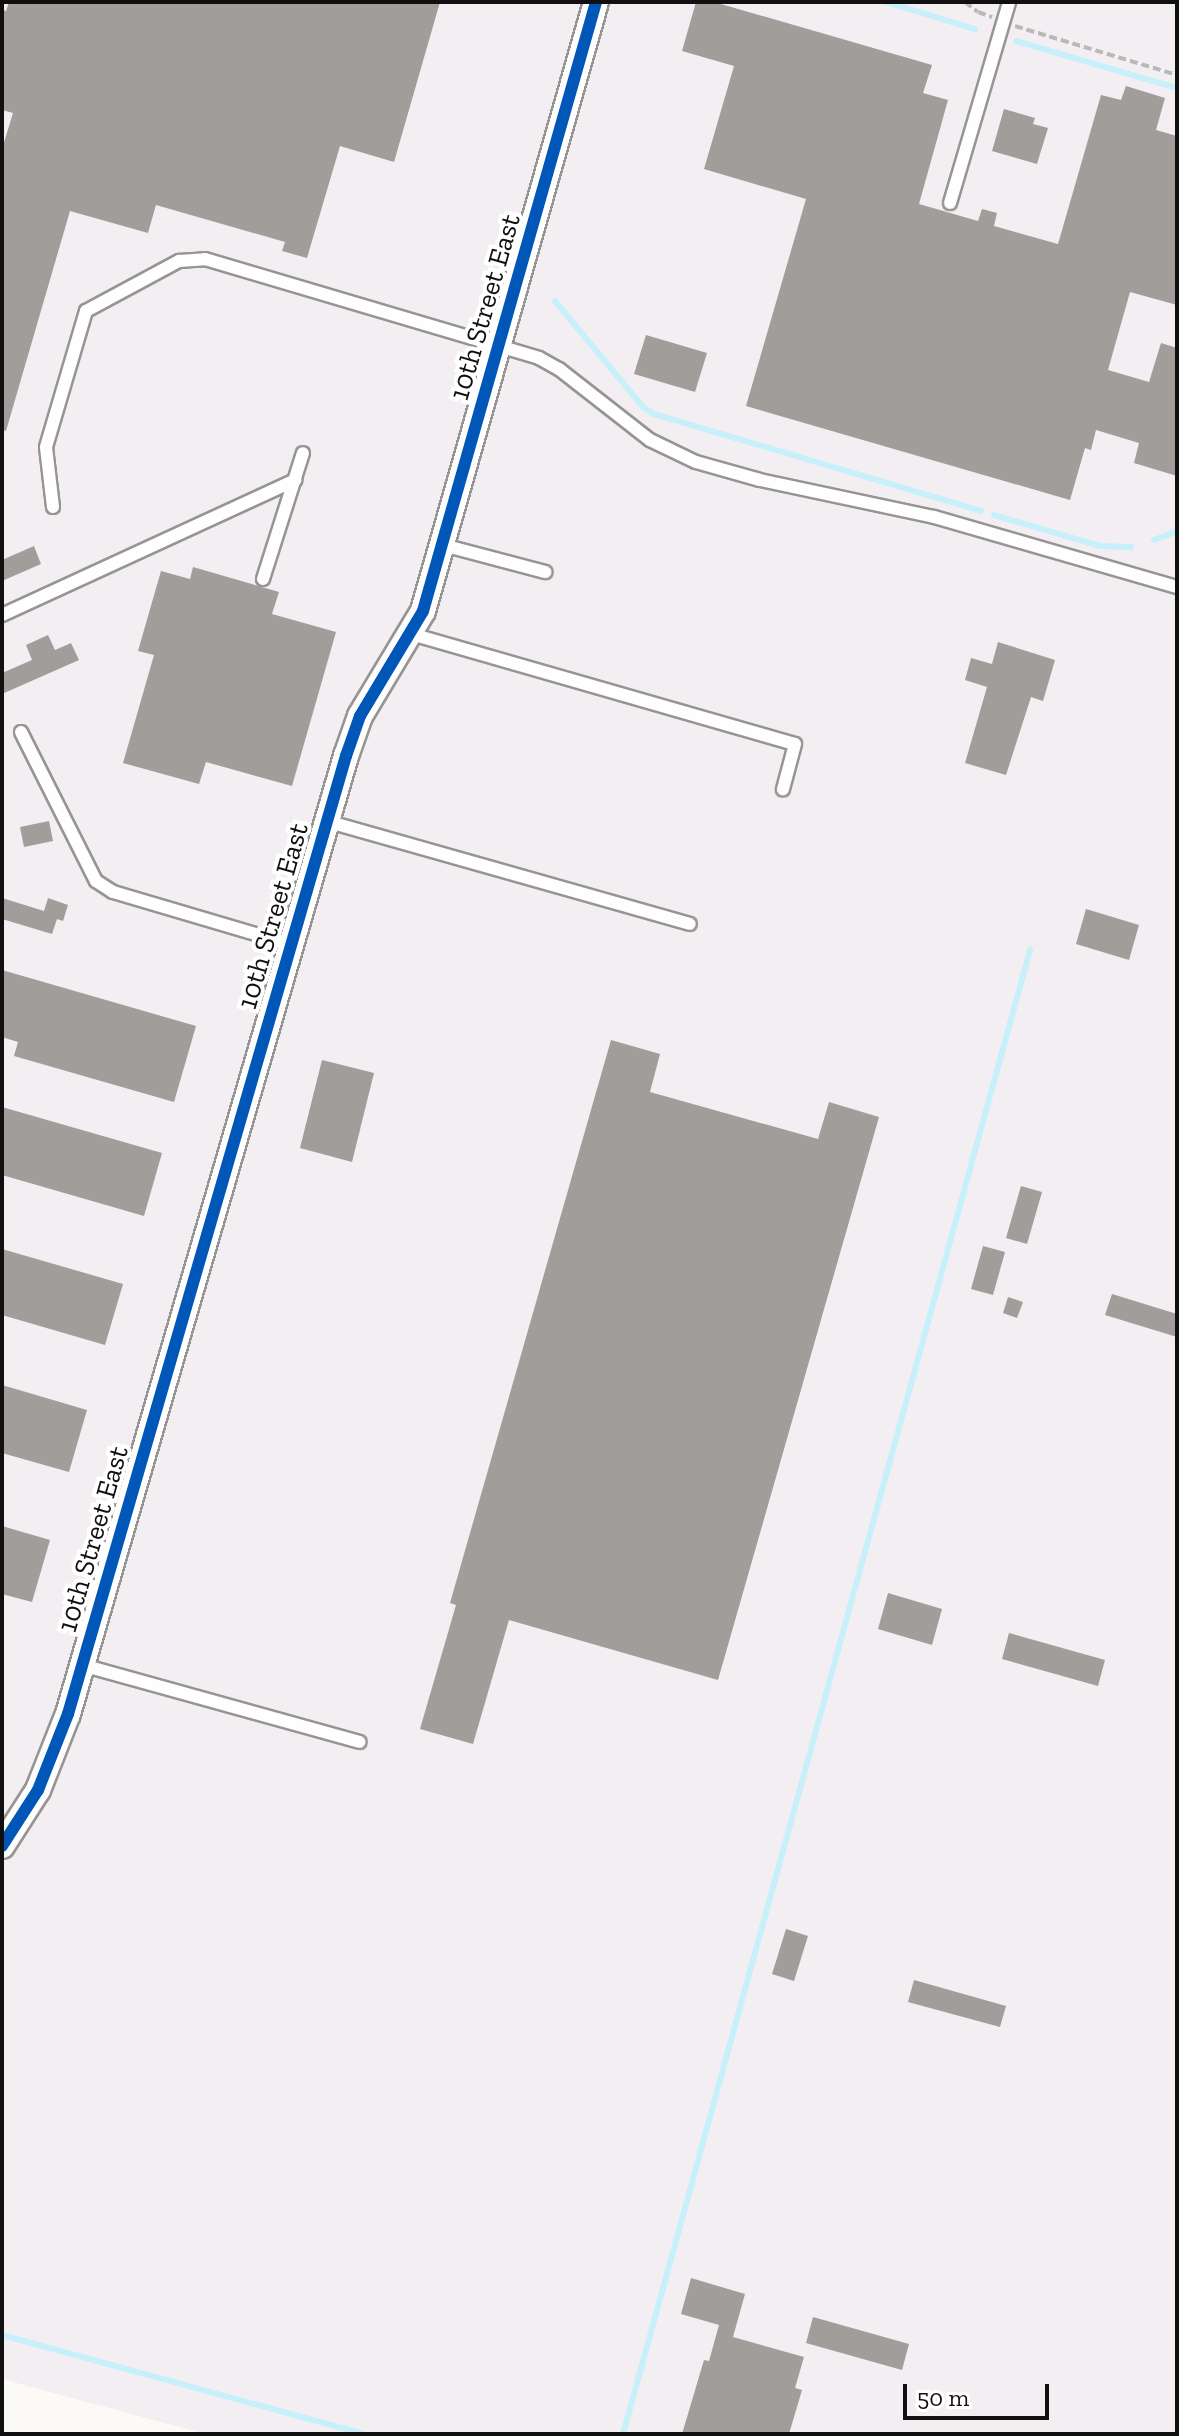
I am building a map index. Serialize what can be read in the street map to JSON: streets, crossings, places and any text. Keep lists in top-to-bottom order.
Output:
{
  "streets": {
    "street": ["10th Street East"]
  },
  "scale_bar": "50 m"
}
